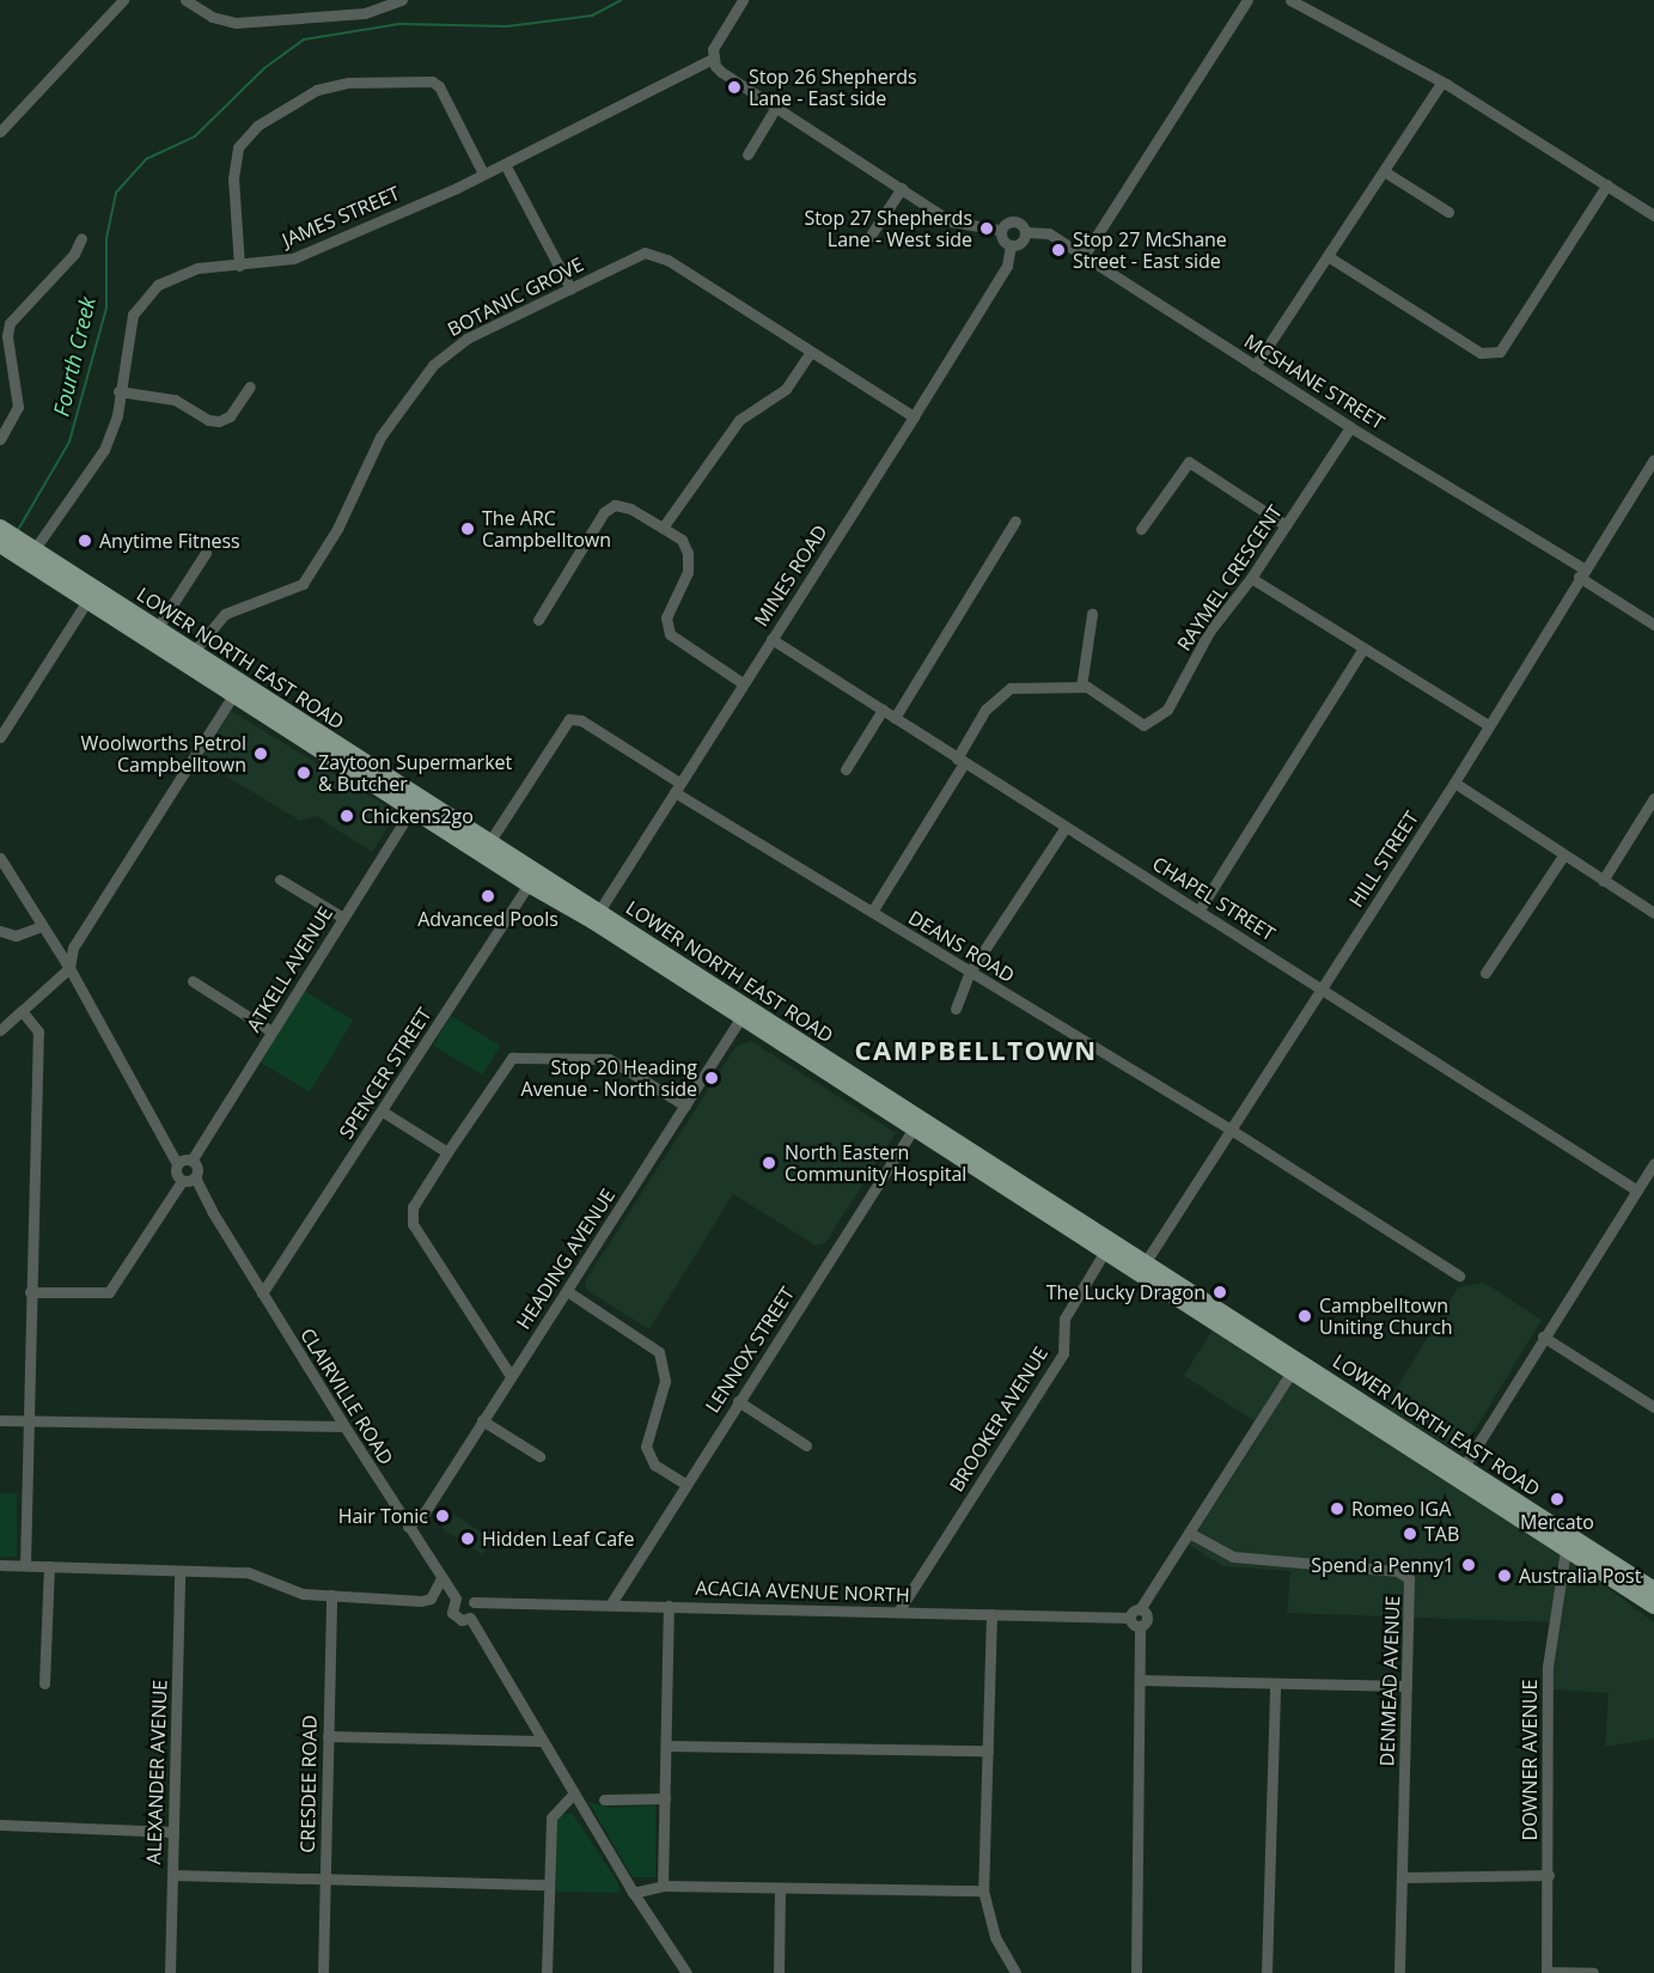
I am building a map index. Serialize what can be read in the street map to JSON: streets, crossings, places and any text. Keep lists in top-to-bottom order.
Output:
{
  "streets": {
    "main road": ["LOWER NORTH EAST ROAD"],
    "street": [
      "JAMES STREET",
      "BOTANIC GROVE",
      "MCSHANE STREET",
      "MINES ROAD",
      "RAYMEL CRESCENT",
      "HILL STREET",
      "CHAPEL STREET",
      "DEANS ROAD",
      "ATKELL AVENUE",
      "SPENCER STREET",
      "HEADING AVENUE",
      "LENNOX STREET",
      "CLAIRVILLE ROAD",
      "BROOKER AVENUE",
      "ACACIA AVENUE NORTH",
      "DENMEAD AVENUE",
      "DOWNER AVENUE",
      "ALEXANDER AVENUE",
      "CRESDEE ROAD"
    ]
  },
  "crossings": [
    ["JAMES STREET", "LOWER NORTH EAST ROAD"],
    ["BOTANIC GROVE", "MINES ROAD"],
    ["BOTANIC GROVE", "LOWER NORTH EAST ROAD"],
    ["MCSHANE STREET", "MINES ROAD"],
    ["MCSHANE STREET", "RAYMEL CRESCENT"],
    ["MCSHANE STREET", "HILL STREET"],
    ["MINES ROAD", "LOWER NORTH EAST ROAD"],
    ["MINES ROAD", "CHAPEL STREET"],
    ["MINES ROAD", "DEANS ROAD"],
    ["LOWER NORTH EAST ROAD", "HILL STREET"],
    ["LOWER NORTH EAST ROAD", "DEANS ROAD"],
    ["LOWER NORTH EAST ROAD", "ATKELL AVENUE"],
    ["LOWER NORTH EAST ROAD", "SPENCER STREET"],
    ["LOWER NORTH EAST ROAD", "HEADING AVENUE"],
    ["LOWER NORTH EAST ROAD", "LENNOX STREET"],
    ["LOWER NORTH EAST ROAD", "BROOKER AVENUE"],
    ["LOWER NORTH EAST ROAD", "DOWNER AVENUE"],
    ["HILL STREET", "CHAPEL STREET"],
    ["HILL STREET", "DEANS ROAD"],
    ["SPENCER STREET", "CLAIRVILLE ROAD"],
    ["HEADING AVENUE", "CLAIRVILLE ROAD"],
    ["LENNOX STREET", "ACACIA AVENUE NORTH"],
    ["CLAIRVILLE ROAD", "ACACIA AVENUE NORTH"],
    ["BROOKER AVENUE", "ACACIA AVENUE NORTH"]
  ],
  "districts": ["CAMPBELLTOWN"],
  "water": ["Fourth Creek"],
  "places": [
    "Stop 26 Shepherds Lane - East side",
    "Stop 27 Shepherds Lane - West side",
    "Stop 27 McShane Street - East side",
    "The ARC Campbelltown",
    "Anytime Fitness",
    "Woolworths Petrol Campbelltown",
    "Zaytoon Supermarket & Butcher",
    "Chickens2go",
    "Advanced Pools",
    "Stop 20 Heading Avenue - North side",
    "North Eastern Community Hospital",
    "The Lucky Dragon",
    "Campbelltown Uniting Church",
    "Mercato",
    "Romeo IGA",
    "Hair Tonic",
    "TAB",
    "Hidden Leaf Cafe",
    "Spend a Penny1",
    "Australia Post"
  ]
}
